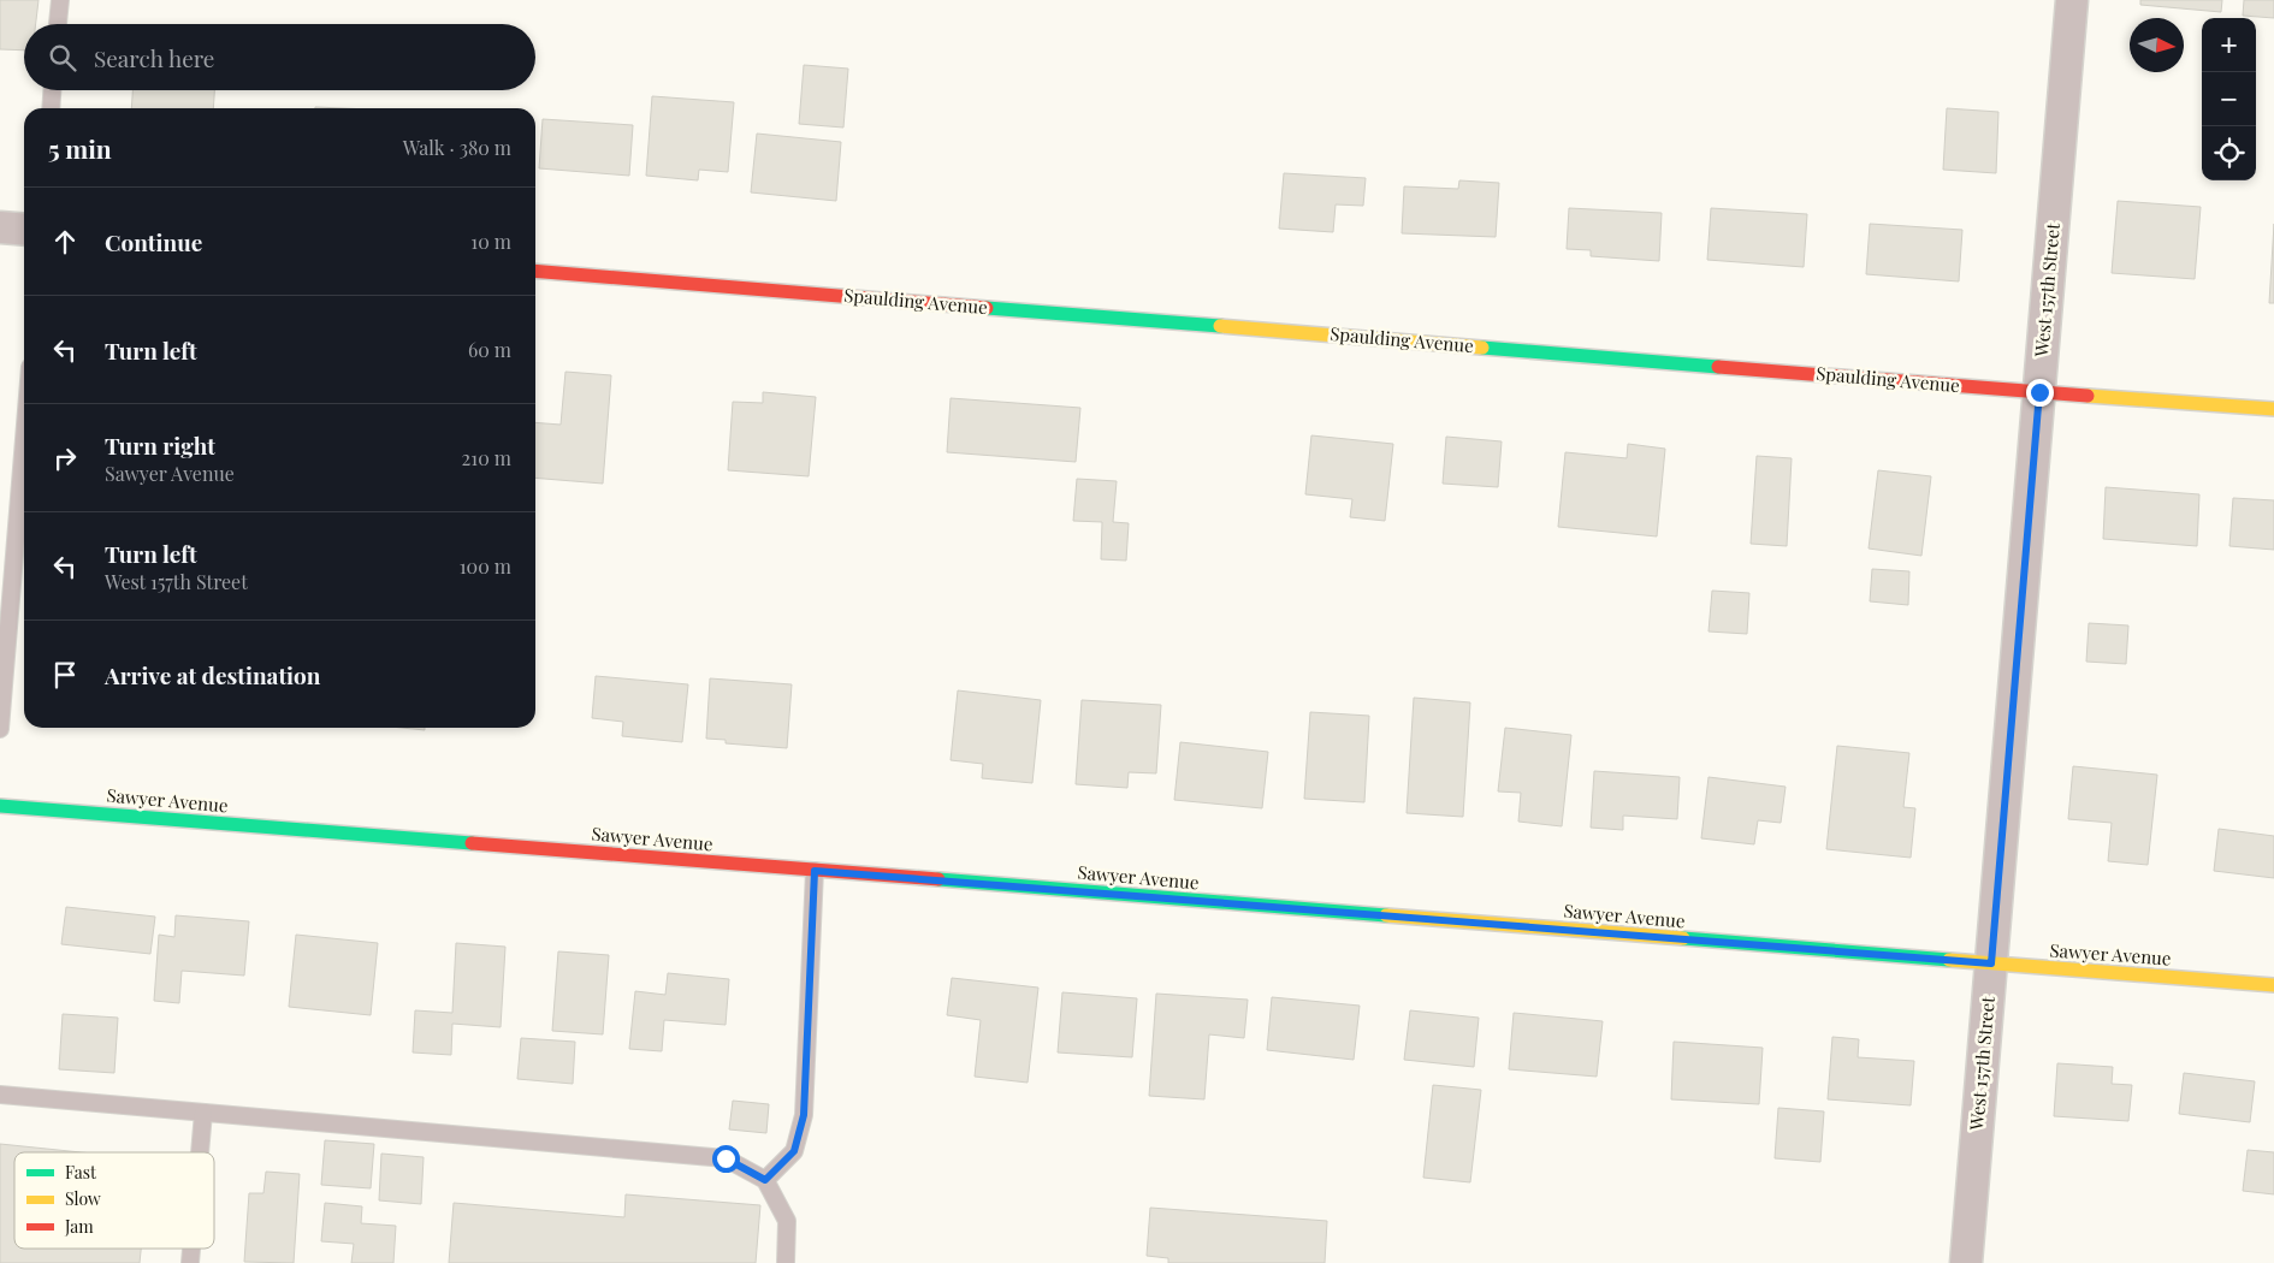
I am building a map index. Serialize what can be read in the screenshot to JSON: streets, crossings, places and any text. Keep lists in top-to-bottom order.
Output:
{
  "streets": {
    "street": ["West 157th Street", "Spaulding Avenue", "Sawyer Avenue"]
  },
  "crossings": [
    ["West 157th Street", "Spaulding Avenue"],
    ["West 157th Street", "Sawyer Avenue"]
  ],
  "legend": ["Fast", "Slow", "Jam"],
  "north": "right",
  "page": {
    "map_buttons": ["+", "−"],
    "search": "Search here",
    "heading": ["5 min", "Walk · 380 m"],
    "list": [
      ["Continue", "10 m"],
      ["Turn left", "60 m"],
      ["Turn right", "Sawyer Avenue", "210 m"],
      ["Turn left", "West 157th Street", "100 m"],
      "Arrive at destination"
    ]
  }
}
